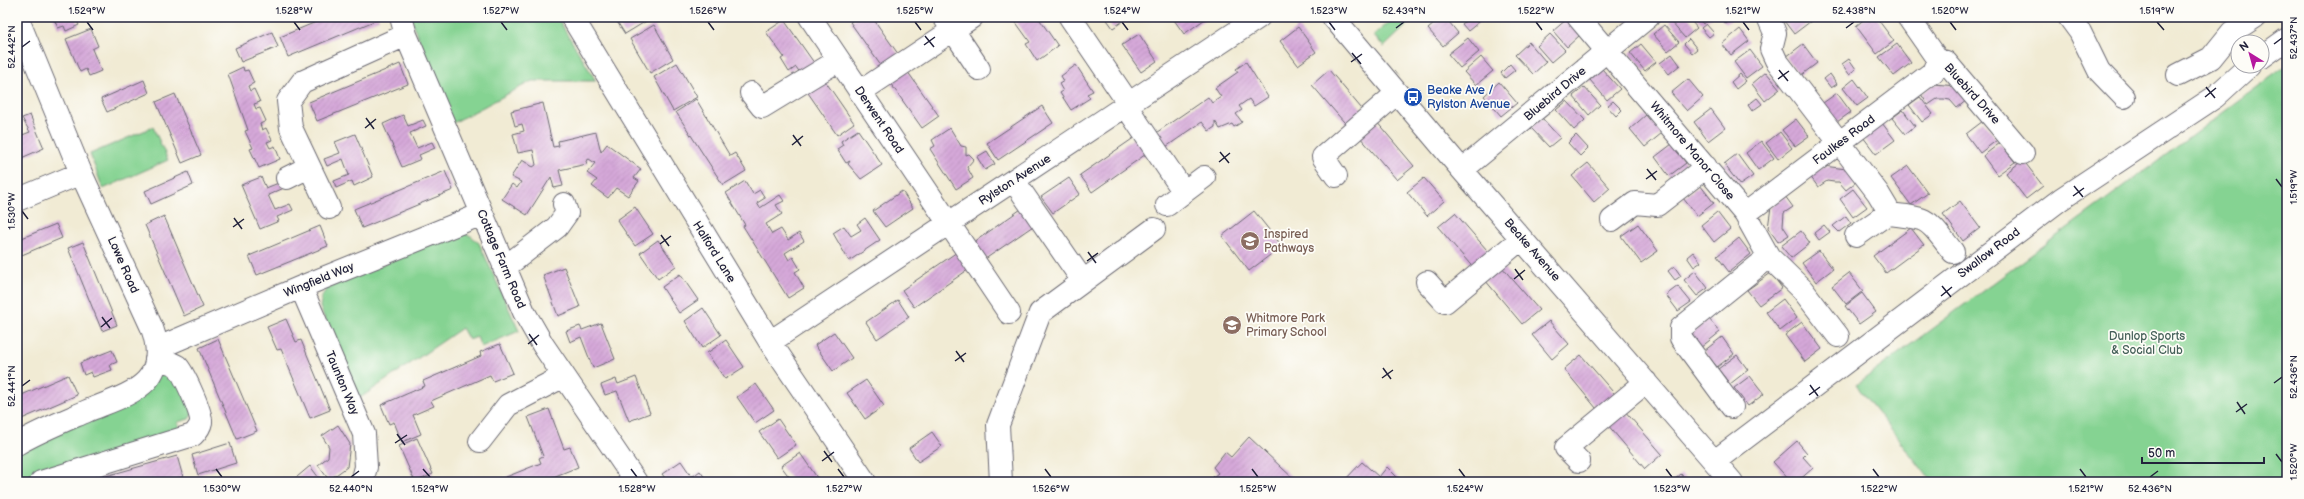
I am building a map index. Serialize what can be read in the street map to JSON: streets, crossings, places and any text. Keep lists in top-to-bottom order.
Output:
{
  "streets": {
    "street": [
      "Bluebird Drive",
      "Derwent Road",
      "Faulkes Road",
      "Whitmore Manor Close",
      "Rylston Avenue",
      "Beake Avenue",
      "Halford Lane",
      "Swallow Road",
      "Cottage Farm Road",
      "Lowe Road",
      "Wingfield Way",
      "Taunton Way"
    ]
  },
  "crossings": [
    ["Bluebird Drive", "Faulkes Road"],
    ["Bluebird Drive", "Whitmore Manor Close"],
    ["Bluebird Drive", "Beake Avenue"],
    ["Derwent Road", "Rylston Avenue"],
    ["Faulkes Road", "Whitmore Manor Close"],
    ["Rylston Avenue", "Halford Lane"],
    ["Beake Avenue", "Swallow Road"],
    ["Cottage Farm Road", "Wingfield Way"],
    ["Lowe Road", "Wingfield Way"],
    ["Wingfield Way", "Taunton Way"]
  ],
  "parks": ["Dunlop Sports & Social Club"],
  "places": {
    "bus stop": ["Beake Ave / Rylston Avenue"],
    "school or university": ["Inspired Pathways", "Whitmore Park Primary School"]
  },
  "scale_bar": "50 m",
  "north": "top left",
  "coordinates": [
    "1.529°W",
    "1.528°W",
    "1.527°W",
    "1.526°W",
    "1.525°W",
    "1.524°W",
    "1.523°W",
    "52.439°N",
    "1.522°W",
    "1.521°W",
    "52.438°N",
    "1.520°W",
    "1.519°W",
    "52.437°N",
    "52.442°N",
    "1.530°W",
    "52.436°N",
    "52.441°N",
    "52.440°N"
  ]
}
